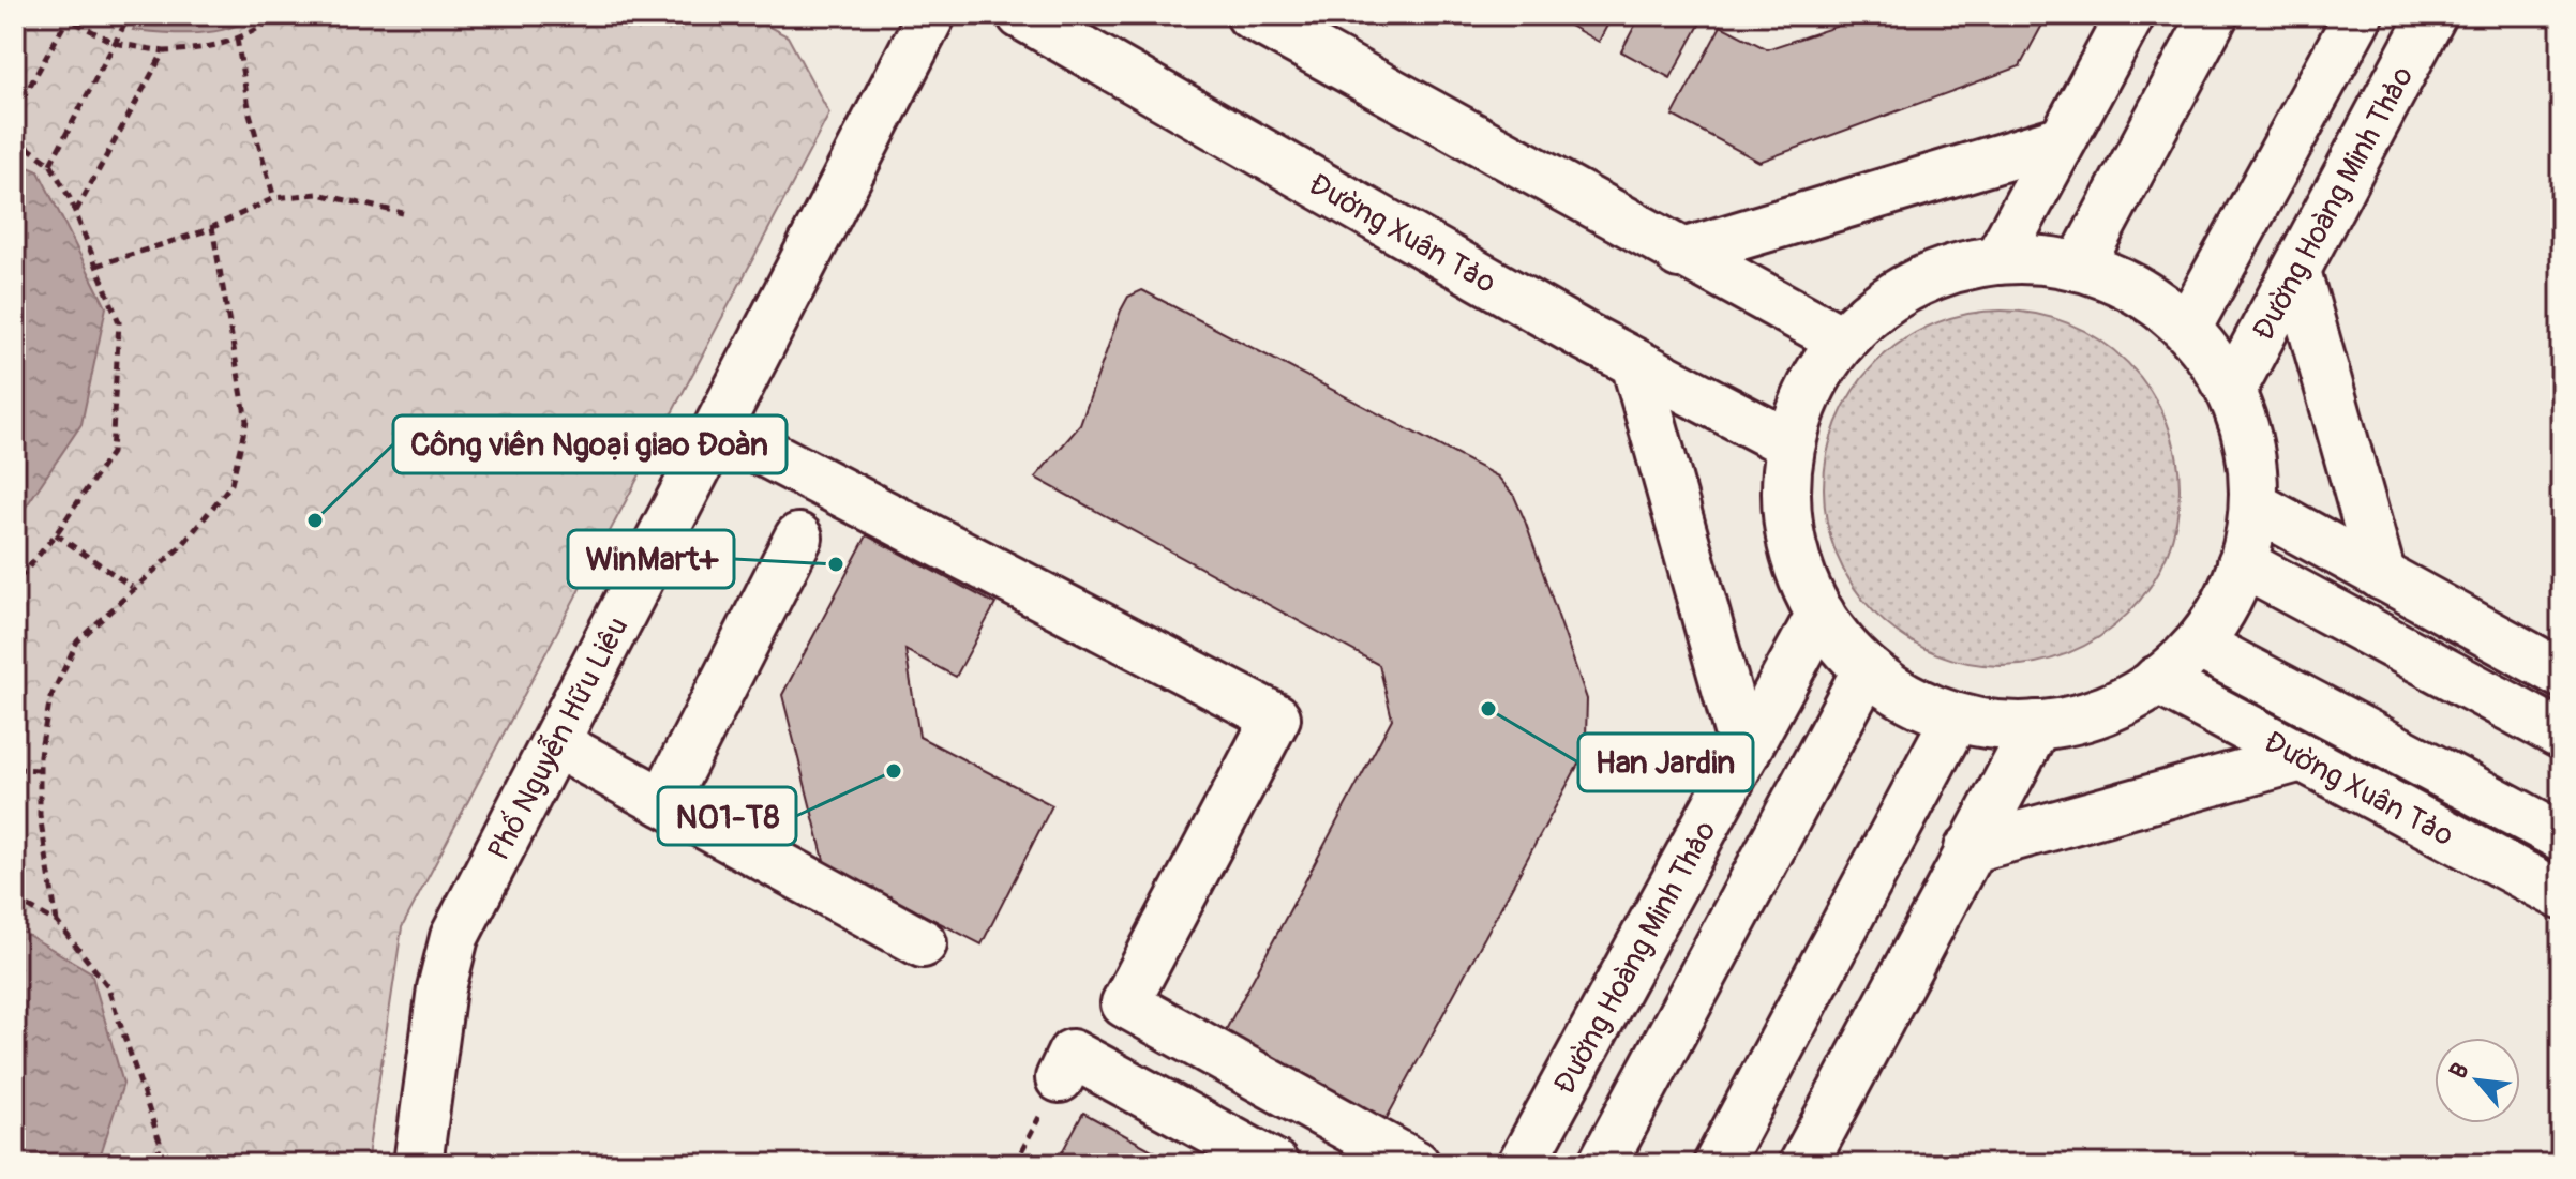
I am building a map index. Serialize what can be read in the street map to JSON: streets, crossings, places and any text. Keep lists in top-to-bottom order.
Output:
{
  "streets": {
    "main road": ["Đường Hoàng Minh Thảo", "Đường Xuân Tảo", "Phố Nguyễn Hữu Liêu"]
  },
  "places": [
    "Công viên Ngoại giao Đoàn",
    "WinMart+",
    "Han Jardin",
    "N01-T8"
  ],
  "north": "top left"
}
